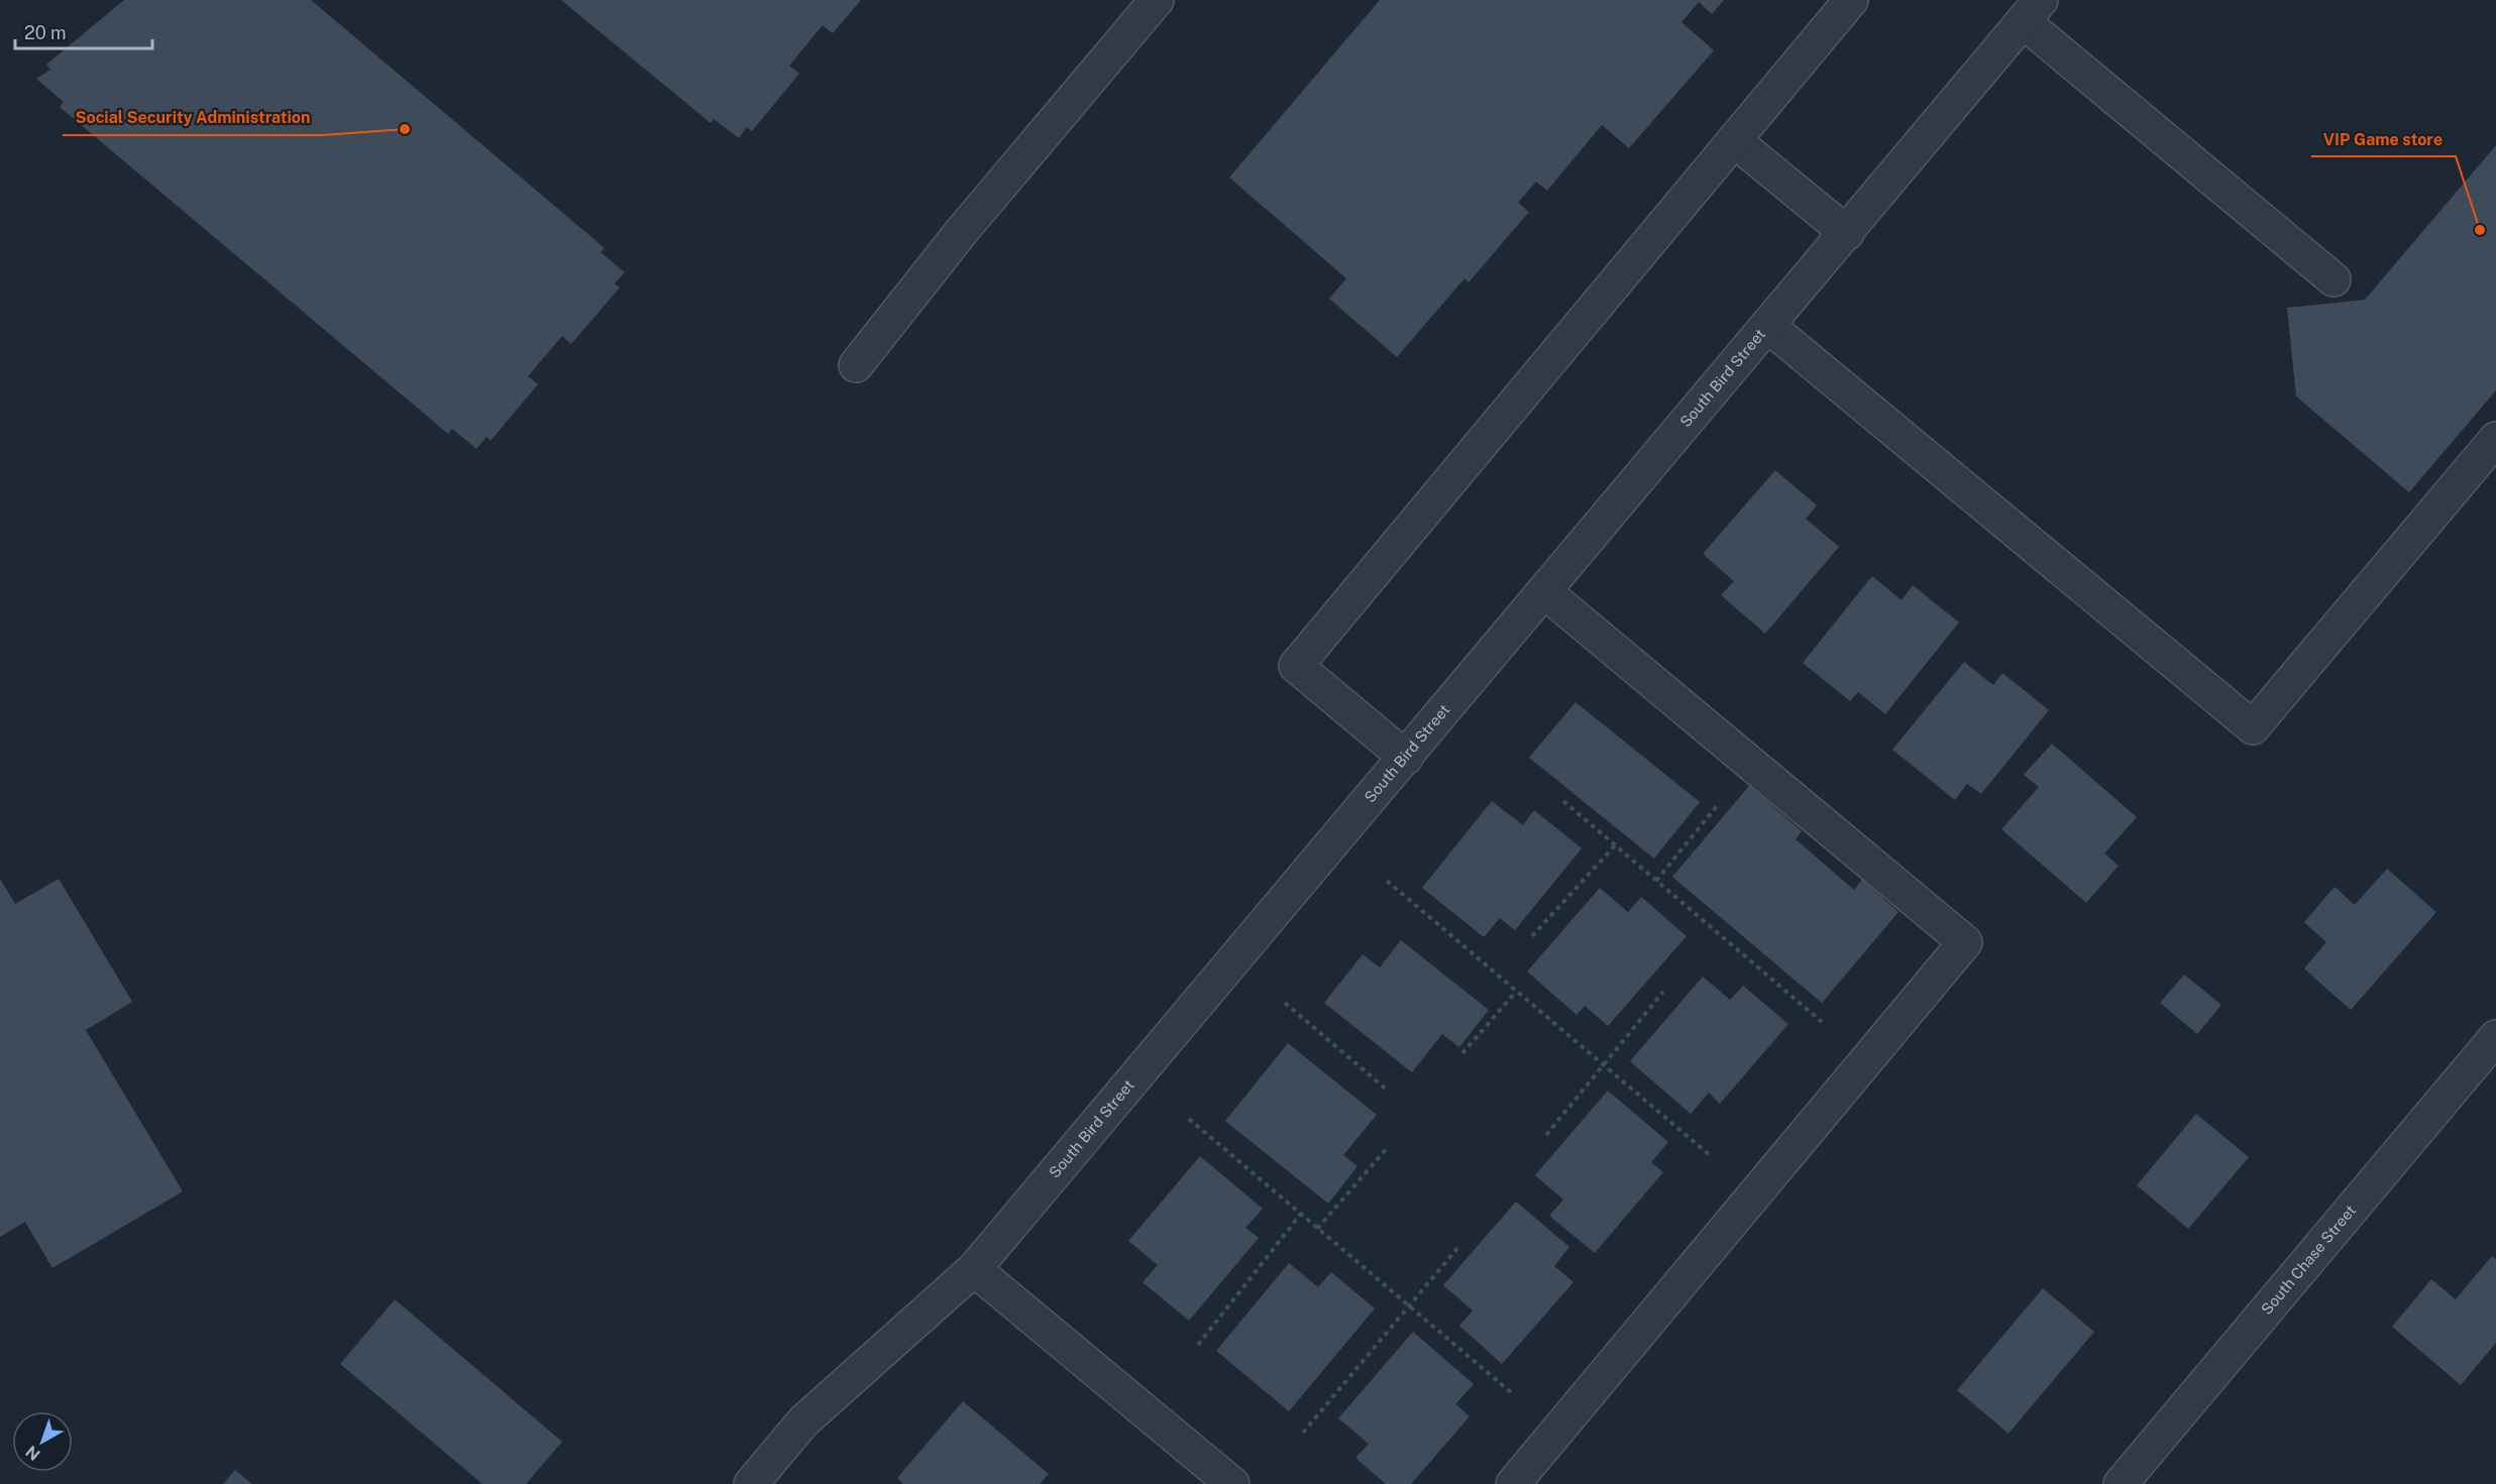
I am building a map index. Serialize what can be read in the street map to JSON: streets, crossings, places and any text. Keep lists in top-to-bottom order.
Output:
{
  "streets": {
    "street": ["South Bird Street", "South Chase Street"]
  },
  "places": ["Social Security Administration", "VIP Game store"],
  "scale_bar": "20 m",
  "north": "bottom left"
}
